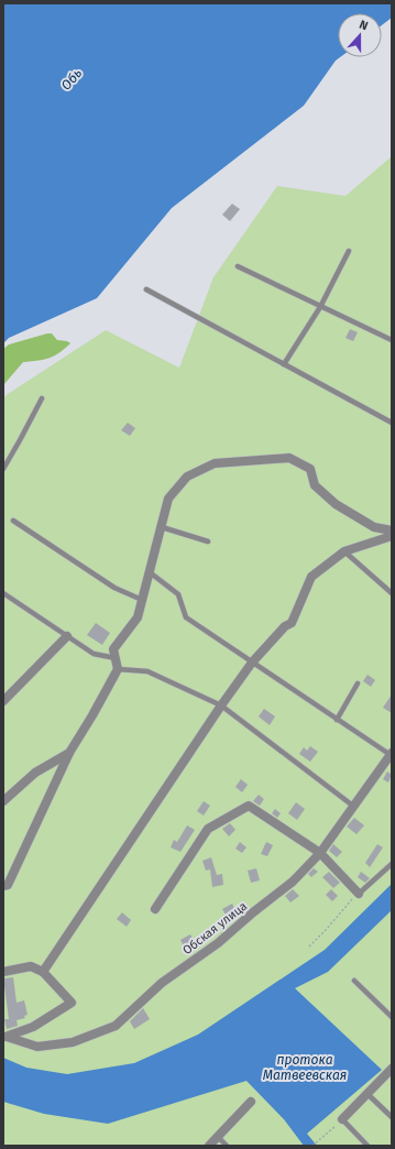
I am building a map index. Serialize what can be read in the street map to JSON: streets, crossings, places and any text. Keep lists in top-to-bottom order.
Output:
{
  "streets": {
    "street": ["Обская улица"]
  },
  "water": ["Обь", "протока Матвеевская"],
  "north": "top"
}
